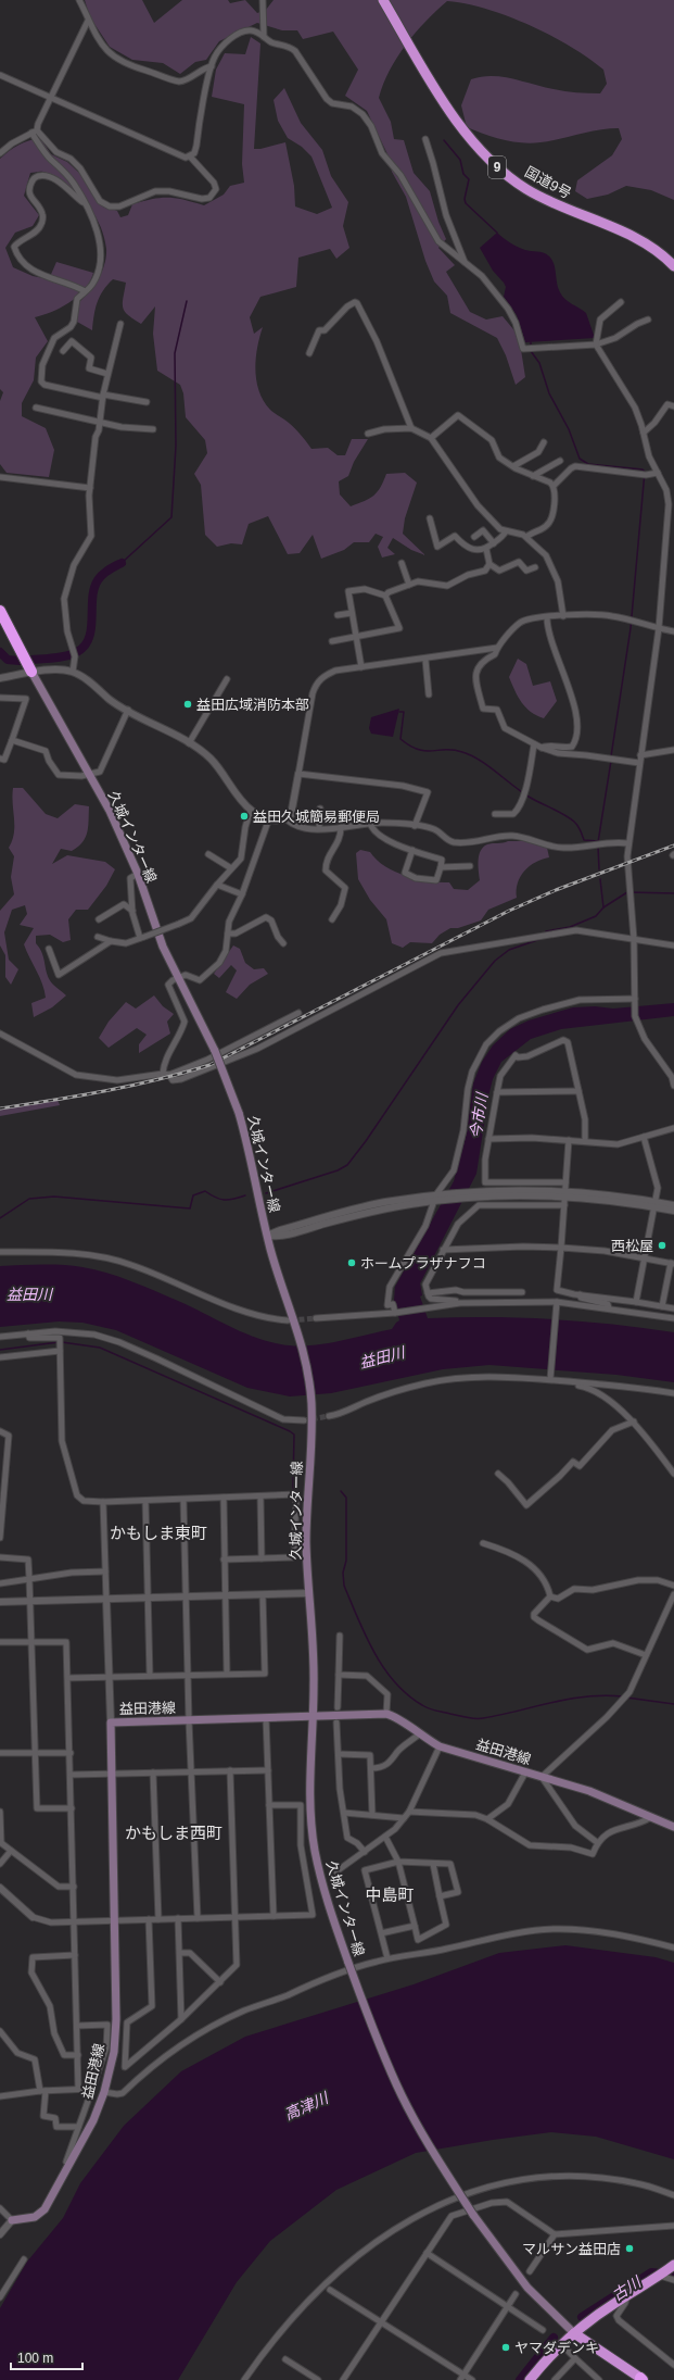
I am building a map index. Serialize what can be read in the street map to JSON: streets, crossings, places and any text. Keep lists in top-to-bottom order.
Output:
{
  "streets": {
    "highway": ["9", "国道9号"],
    "main road": ["久城インター線", "益田港線"]
  },
  "crossings": [
    ["久城インター線", "益田港線"]
  ],
  "districts": ["かもしま東町", "かもしま西町", "中島町"],
  "water": [
    "今市川",
    "益田川",
    "高津川",
    "古川"
  ],
  "places": [
    "益田広域消防本部",
    "益田久城簡易郵便局",
    "西松屋",
    "ホームプラザナフコ",
    "マルサン益田店",
    "ヤマダデンキ"
  ],
  "scale_bar": "100 m"
}
